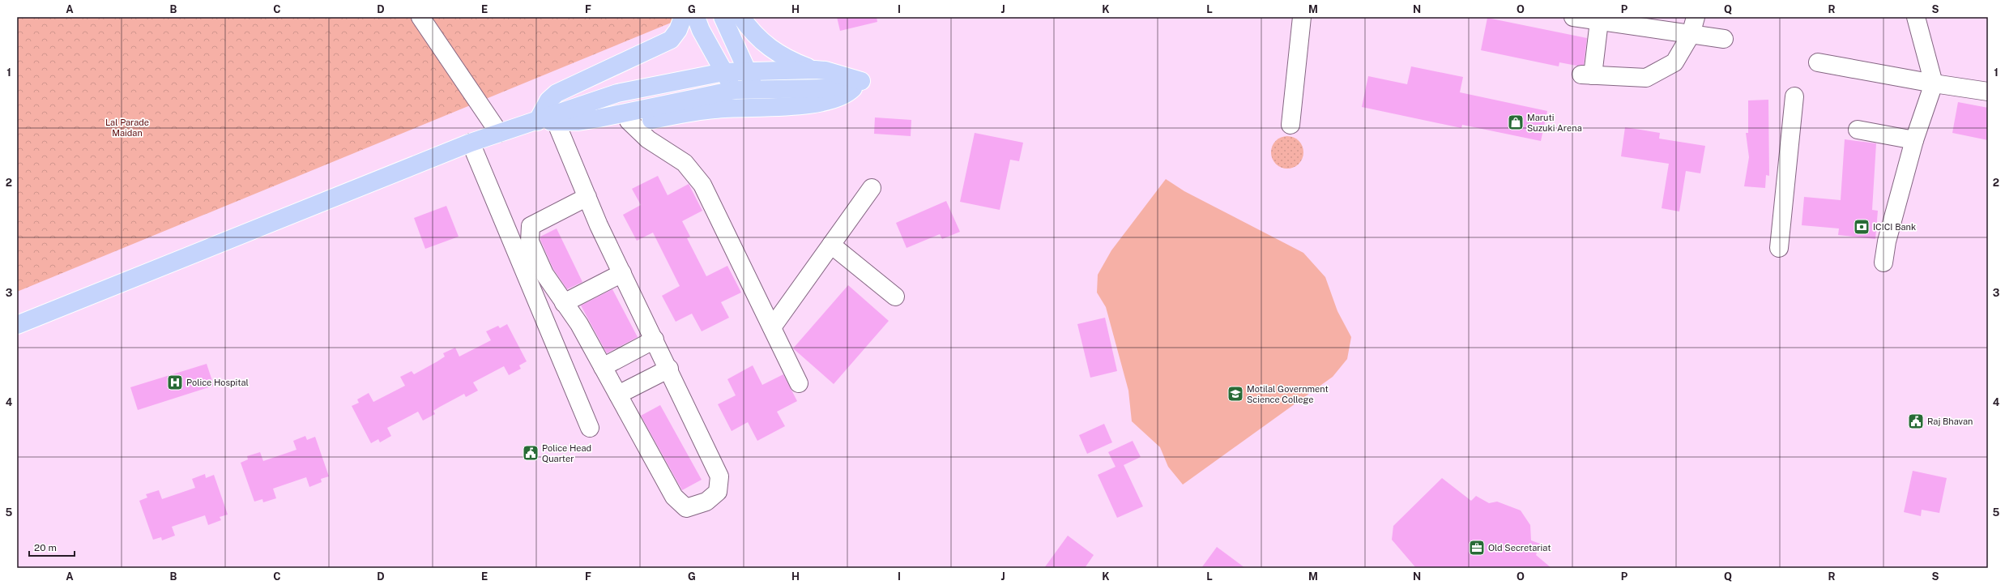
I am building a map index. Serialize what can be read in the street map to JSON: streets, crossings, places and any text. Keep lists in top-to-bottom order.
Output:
{
  "parks": ["Lal Parade Maidan"],
  "places": {
    "shop": ["Maruti Suzuki Arena"],
    "bank": ["ICICI Bank"],
    "hospital": ["Police Hospital"],
    "school or university": ["Motilal Government Science College"],
    "public building": ["Raj Bhavan", "Police Head Quarter"],
    "office": ["Old Secretariat"]
  },
  "scale_bar": "20 m",
  "grid": {
    "columns": [
      "A",
      "B",
      "C",
      "D",
      "E",
      "F",
      "G",
      "H",
      "I",
      "J",
      "K",
      "L",
      "M",
      "N",
      "O",
      "P",
      "Q",
      "R",
      "S"
    ],
    "rows": [
      "1",
      "2",
      "3",
      "4",
      "5"
    ]
  }
}
